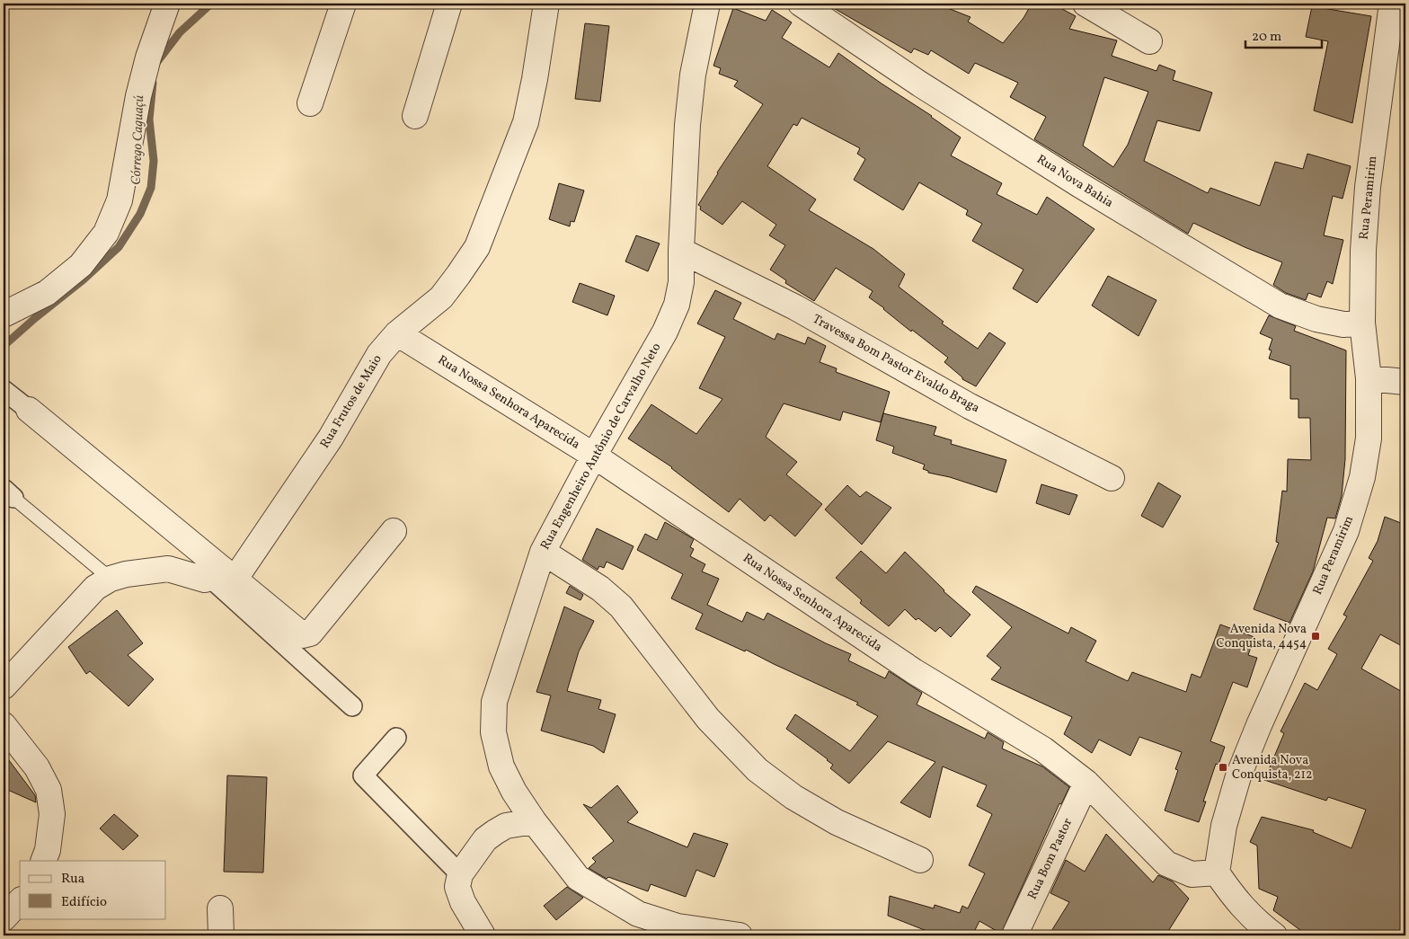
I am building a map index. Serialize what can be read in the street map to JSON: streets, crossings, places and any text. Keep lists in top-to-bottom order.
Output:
{
  "streets": {
    "street": [
      "Rua Nova Bahia",
      "Rua Peramirim",
      "Travessa Bom Pastor Evaldo Braga",
      "Rua Frutos de Maio",
      "Rua Nossa Senhora Aparecida",
      "Rua Engenheiro Antônio de Carvalho Neto",
      "Rua Bom Pastor"
    ]
  },
  "crossings": [
    ["Rua Nova Bahia", "Rua Peramirim"],
    ["Rua Peramirim", "Rua Nossa Senhora Aparecida"],
    ["Travessa Bom Pastor Evaldo Braga", "Rua Engenheiro Antônio de Carvalho Neto"],
    ["Rua Frutos de Maio", "Rua Nossa Senhora Aparecida"],
    ["Rua Nossa Senhora Aparecida", "Rua Engenheiro Antônio de Carvalho Neto"],
    ["Rua Nossa Senhora Aparecida", "Rua Bom Pastor"]
  ],
  "water": ["Córrego Caguaçú"],
  "places": {
    "transit": ["Avenida Nova Conquista, 4454", "Avenida Nova Conquista, 212"]
  },
  "legend": ["Rua", "Edifício"],
  "scale_bar": "20 m"
}
